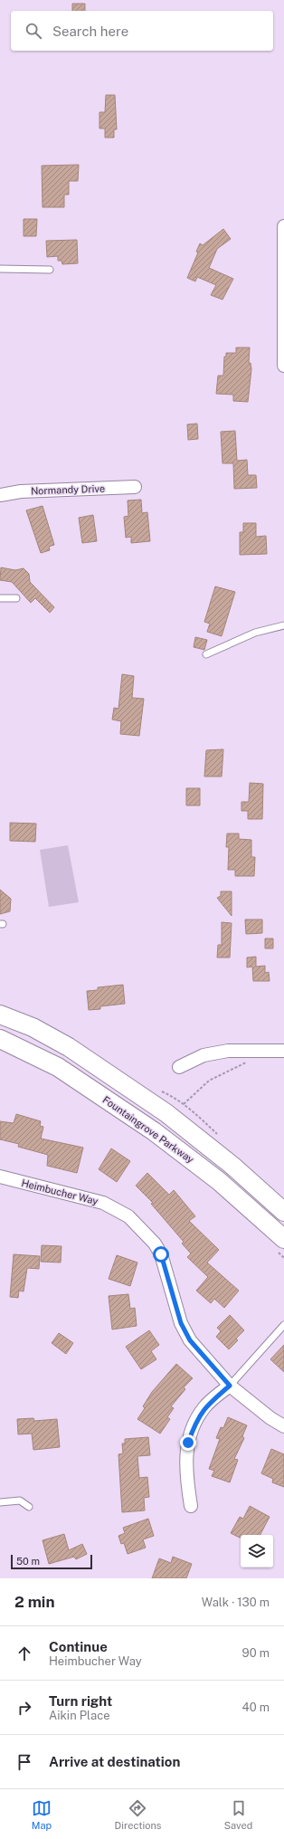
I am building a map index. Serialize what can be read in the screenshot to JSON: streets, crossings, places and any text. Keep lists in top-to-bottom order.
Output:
{
  "streets": {
    "main road": ["Fountaingrove Parkway"],
    "street": ["Normandy Drive", "Heimbucher Way"]
  },
  "scale_bar": "50 m",
  "page": {
    "search": "Search here",
    "scale": "50 m",
    "heading": ["2 min", "Walk · 130 m"],
    "list": [
      ["Continue", "Heimbucher Way", "90 m"],
      ["Turn right", "Aikin Place", "40 m"],
      "Arrive at destination"
    ],
    "nav": ["Map", "Directions", "Saved"]
  }
}
